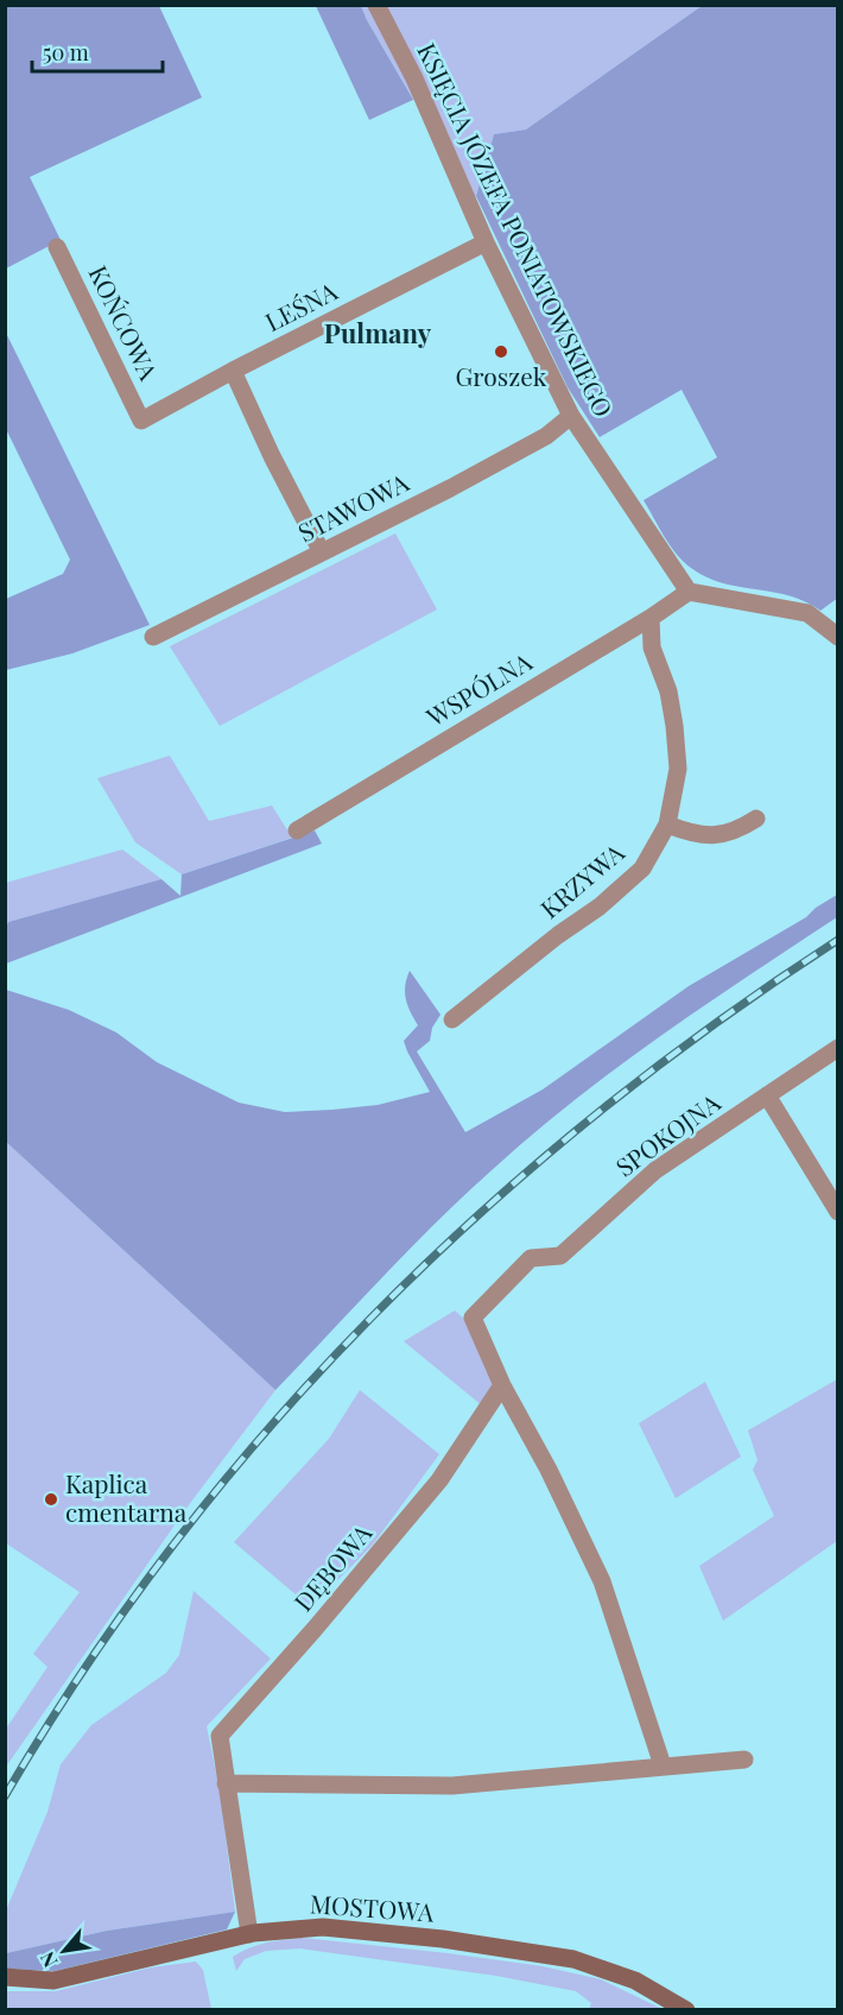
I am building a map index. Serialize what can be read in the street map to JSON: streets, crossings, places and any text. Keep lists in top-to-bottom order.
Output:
{
  "streets": {
    "street": [
      "KSIĘCIA JÓZEFA PONIATOWSKIEGO",
      "LEŚNA",
      "KOŃCOWA",
      "STAWOWA",
      "WSPÓLNA",
      "KRZYWA",
      "SPOKOJNA",
      "DĘBOWA",
      "MOSTOWA"
    ]
  },
  "crossings": [
    ["KSIĘCIA JÓZEFA PONIATOWSKIEGO", "LEŚNA"],
    ["KSIĘCIA JÓZEFA PONIATOWSKIEGO", "STAWOWA"],
    ["KSIĘCIA JÓZEFA PONIATOWSKIEGO", "WSPÓLNA"],
    ["LEŚNA", "KOŃCOWA"],
    ["WSPÓLNA", "KRZYWA"],
    ["SPOKOJNA", "DĘBOWA"],
    ["DĘBOWA", "MOSTOWA"]
  ],
  "districts": ["Pulmany"],
  "places": ["Groszek", "Kaplica cmentarna"],
  "scale_bar": "50 m",
  "north": "bottom left"
}
